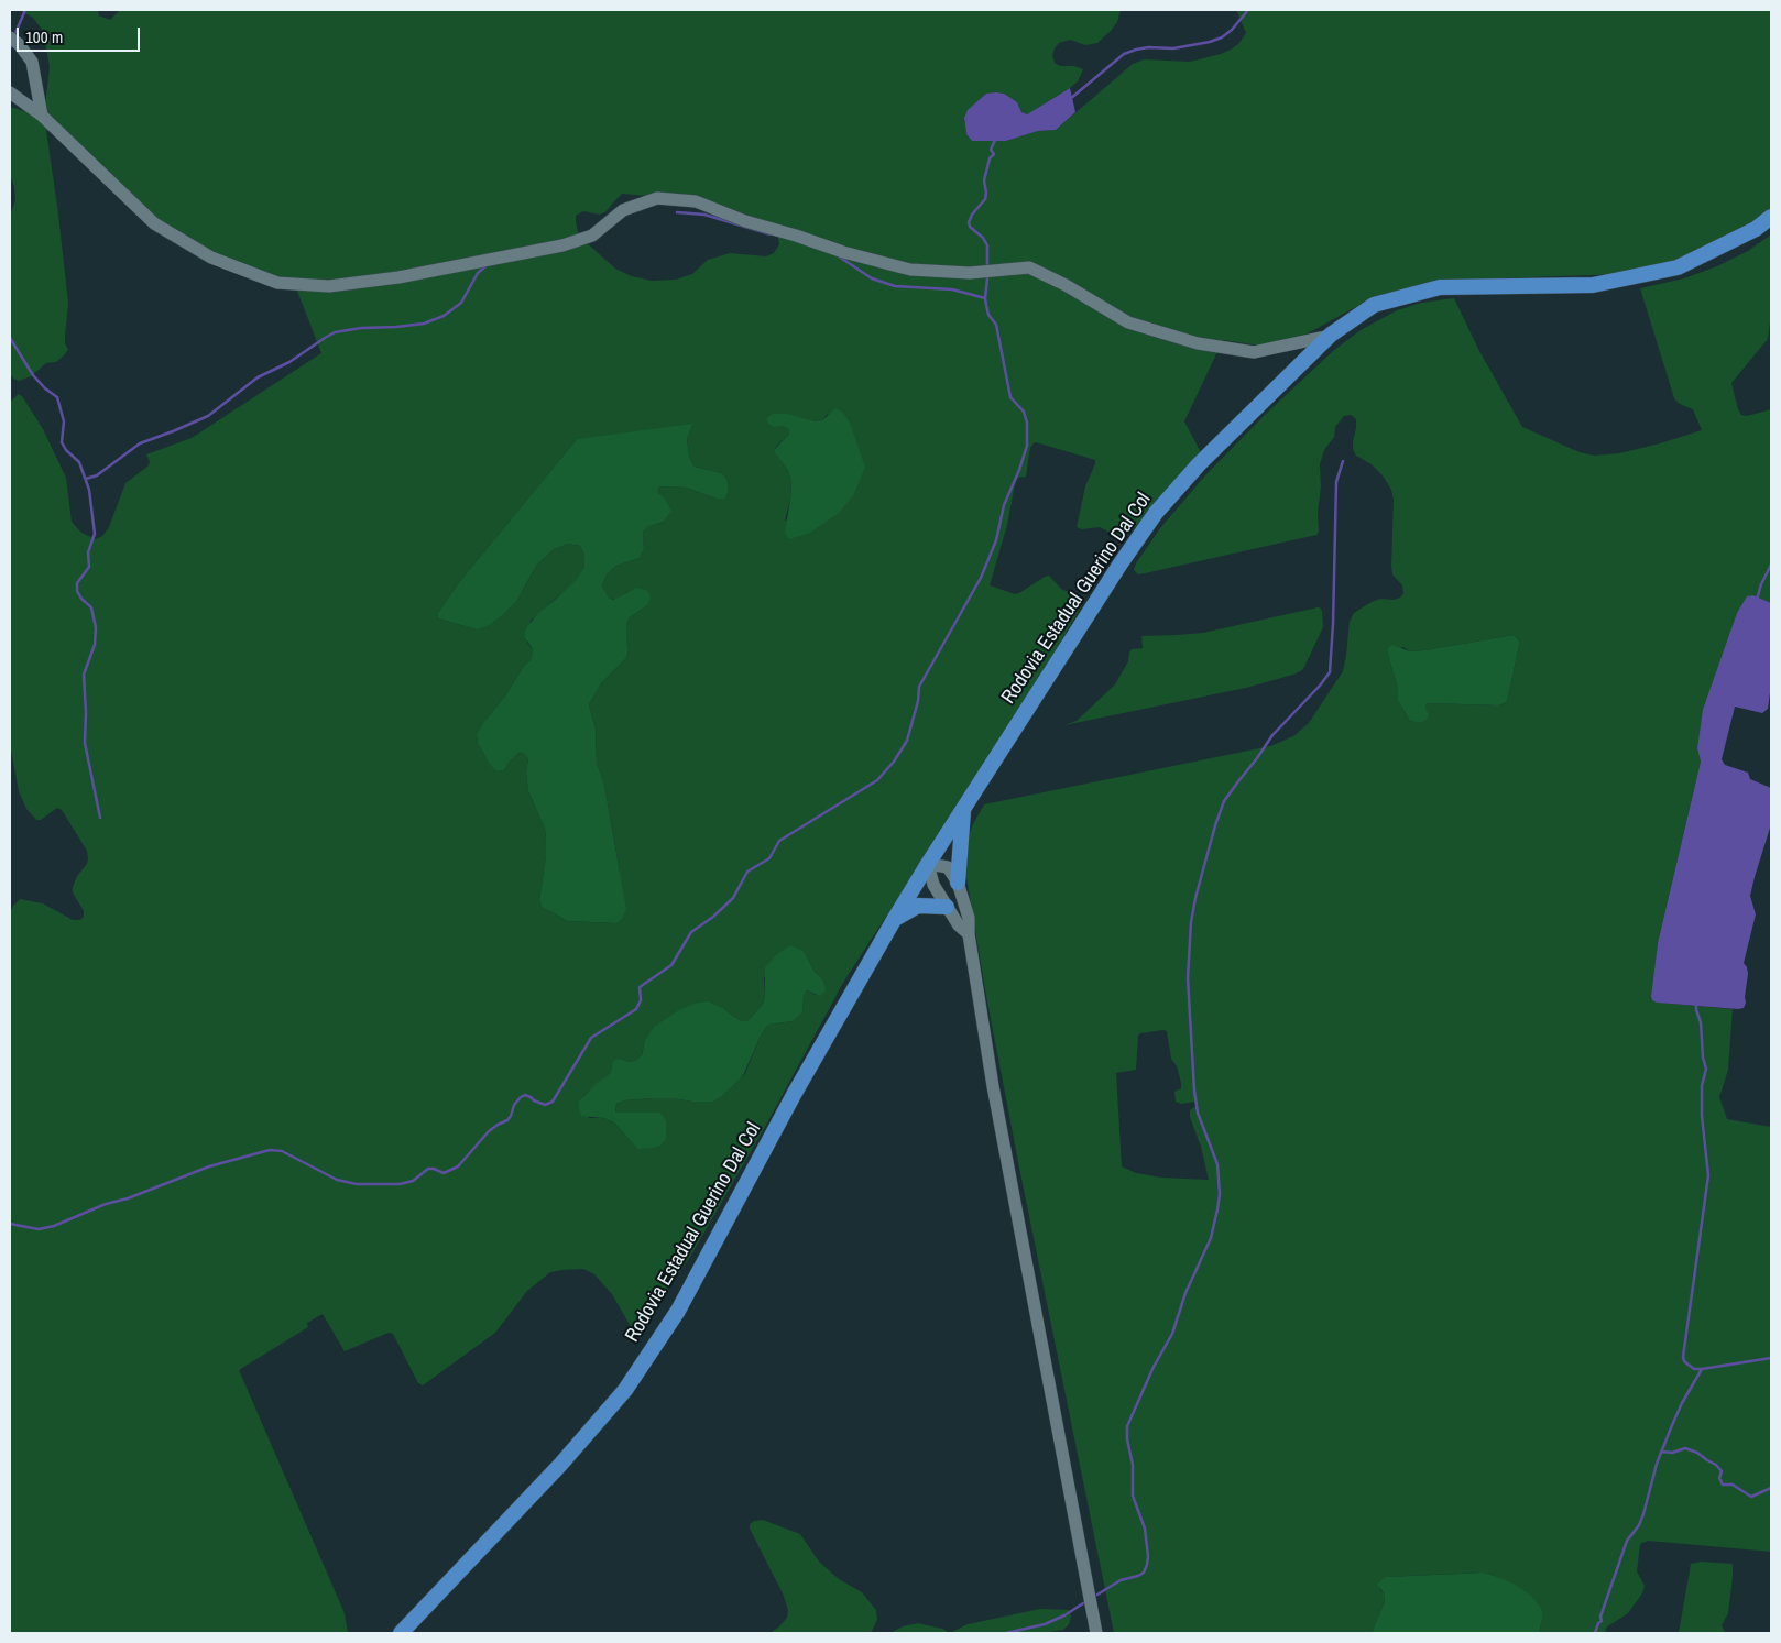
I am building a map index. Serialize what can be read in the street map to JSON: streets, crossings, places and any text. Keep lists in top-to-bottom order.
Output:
{
  "streets": {
    "main road": ["Rodovia Estadual Guerino Dal Col"]
  },
  "scale_bar": "100 m"
}
